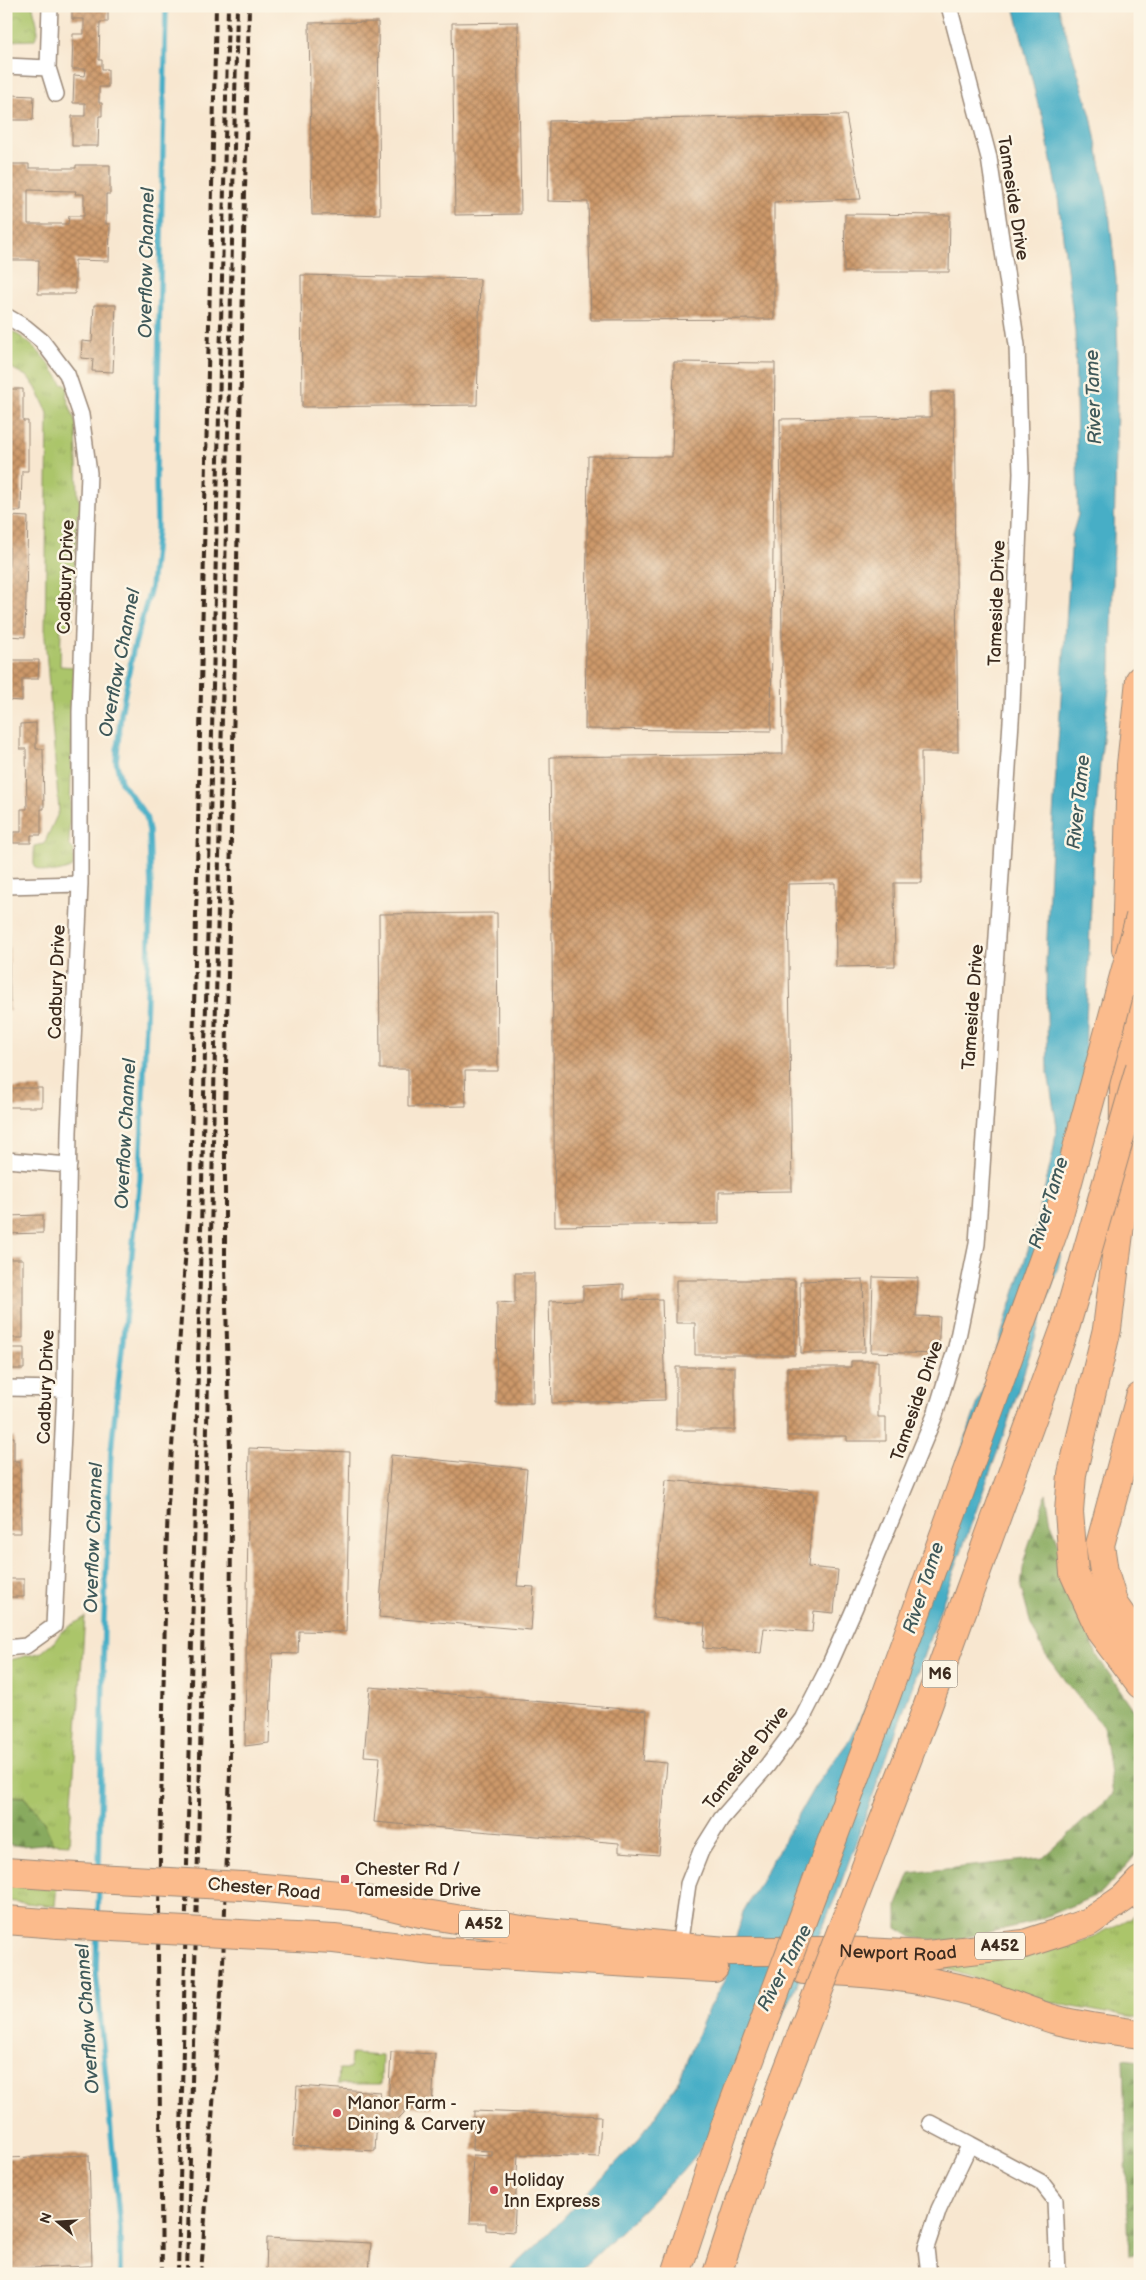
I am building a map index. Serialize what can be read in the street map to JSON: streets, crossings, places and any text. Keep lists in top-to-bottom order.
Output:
{
  "streets": {
    "highway": [
      "M6",
      "Chester Road",
      "A452",
      "Newport Road"
    ],
    "street": ["Tameside Drive", "Cadbury Drive"]
  },
  "crossings": [
    ["Tameside Drive", "Chester Road"],
    ["Chester Road", "A452"],
    ["Chester Road", "Newport Road"],
    ["A452", "Newport Road"]
  ],
  "water": ["Overflow Channel", "River Tame"],
  "places": {
    "transit": ["Chester Rd / Tameside Drive"],
    "other": ["Manor Farm - Dining & Carvery", "Holiday Inn Express"]
  },
  "north": "left"
}
